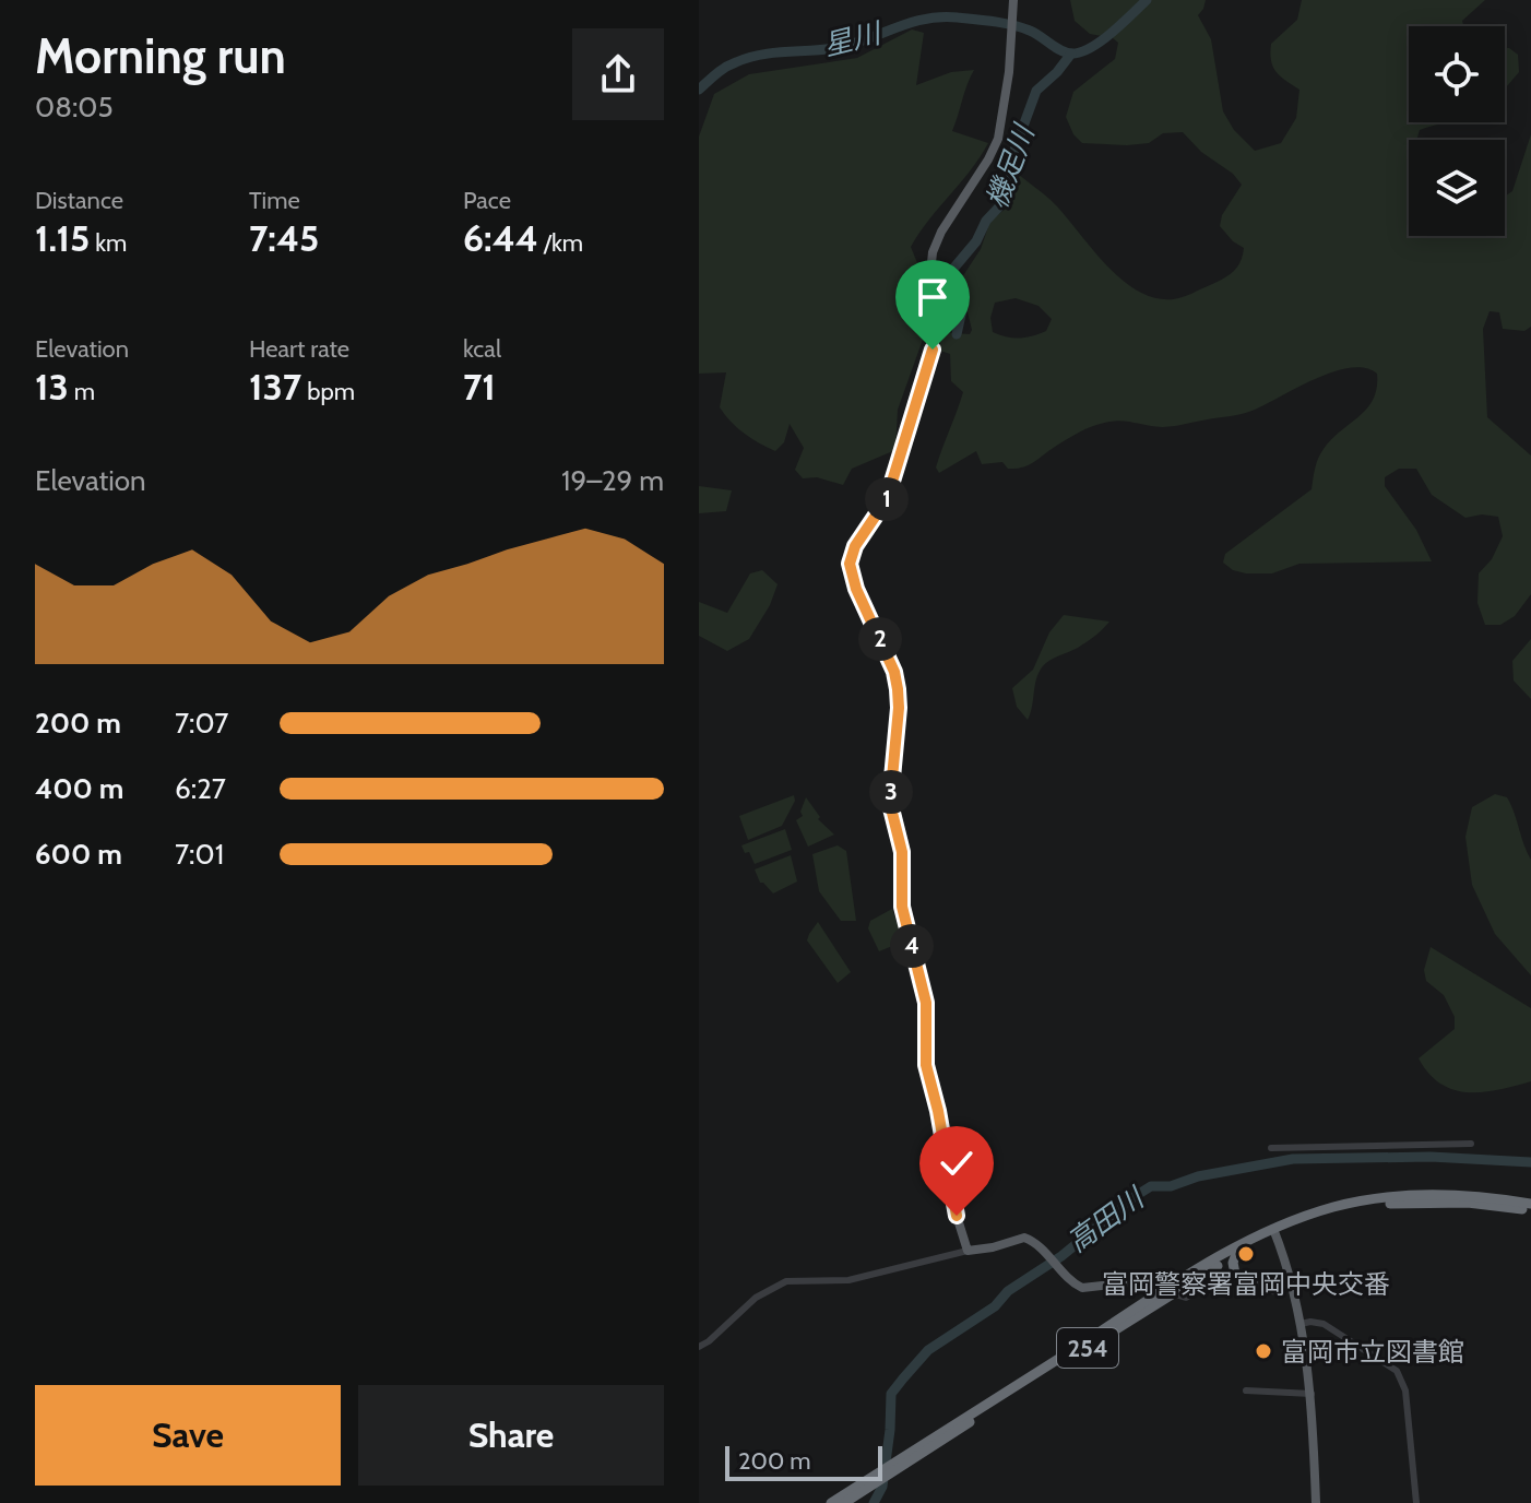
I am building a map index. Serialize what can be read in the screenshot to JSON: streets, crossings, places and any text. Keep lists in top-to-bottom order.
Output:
{
  "streets": {
    "highway": ["254"]
  },
  "water": ["星川", "機足川", "高田川"],
  "places": ["富岡警察署富岡中央交番", "富岡市立図書館"],
  "scale_bar": "200 m",
  "page": {
    "heading": ["Morning run", "08:05"],
    "stats": [
      ["Distance", "1.15 km"],
      ["Time", "7:45"],
      ["Pace", "6:44 /km"],
      ["Elevation", "13 m"],
      ["Heart rate", "137 bpm"],
      ["kcal", "71"]
    ],
    "chart": ["Elevation", "19–29 m"],
    "pins": [
      "1",
      "2",
      "3",
      "4"
    ],
    "list": [
      {
        "name": "200 m",
        "note": "7:07"
      },
      {
        "name": "400 m",
        "note": "6:27"
      },
      {
        "name": "600 m",
        "note": "7:01"
      }
    ],
    "buttons": ["Save", "Share"],
    "scale": "200 m"
  }
}
